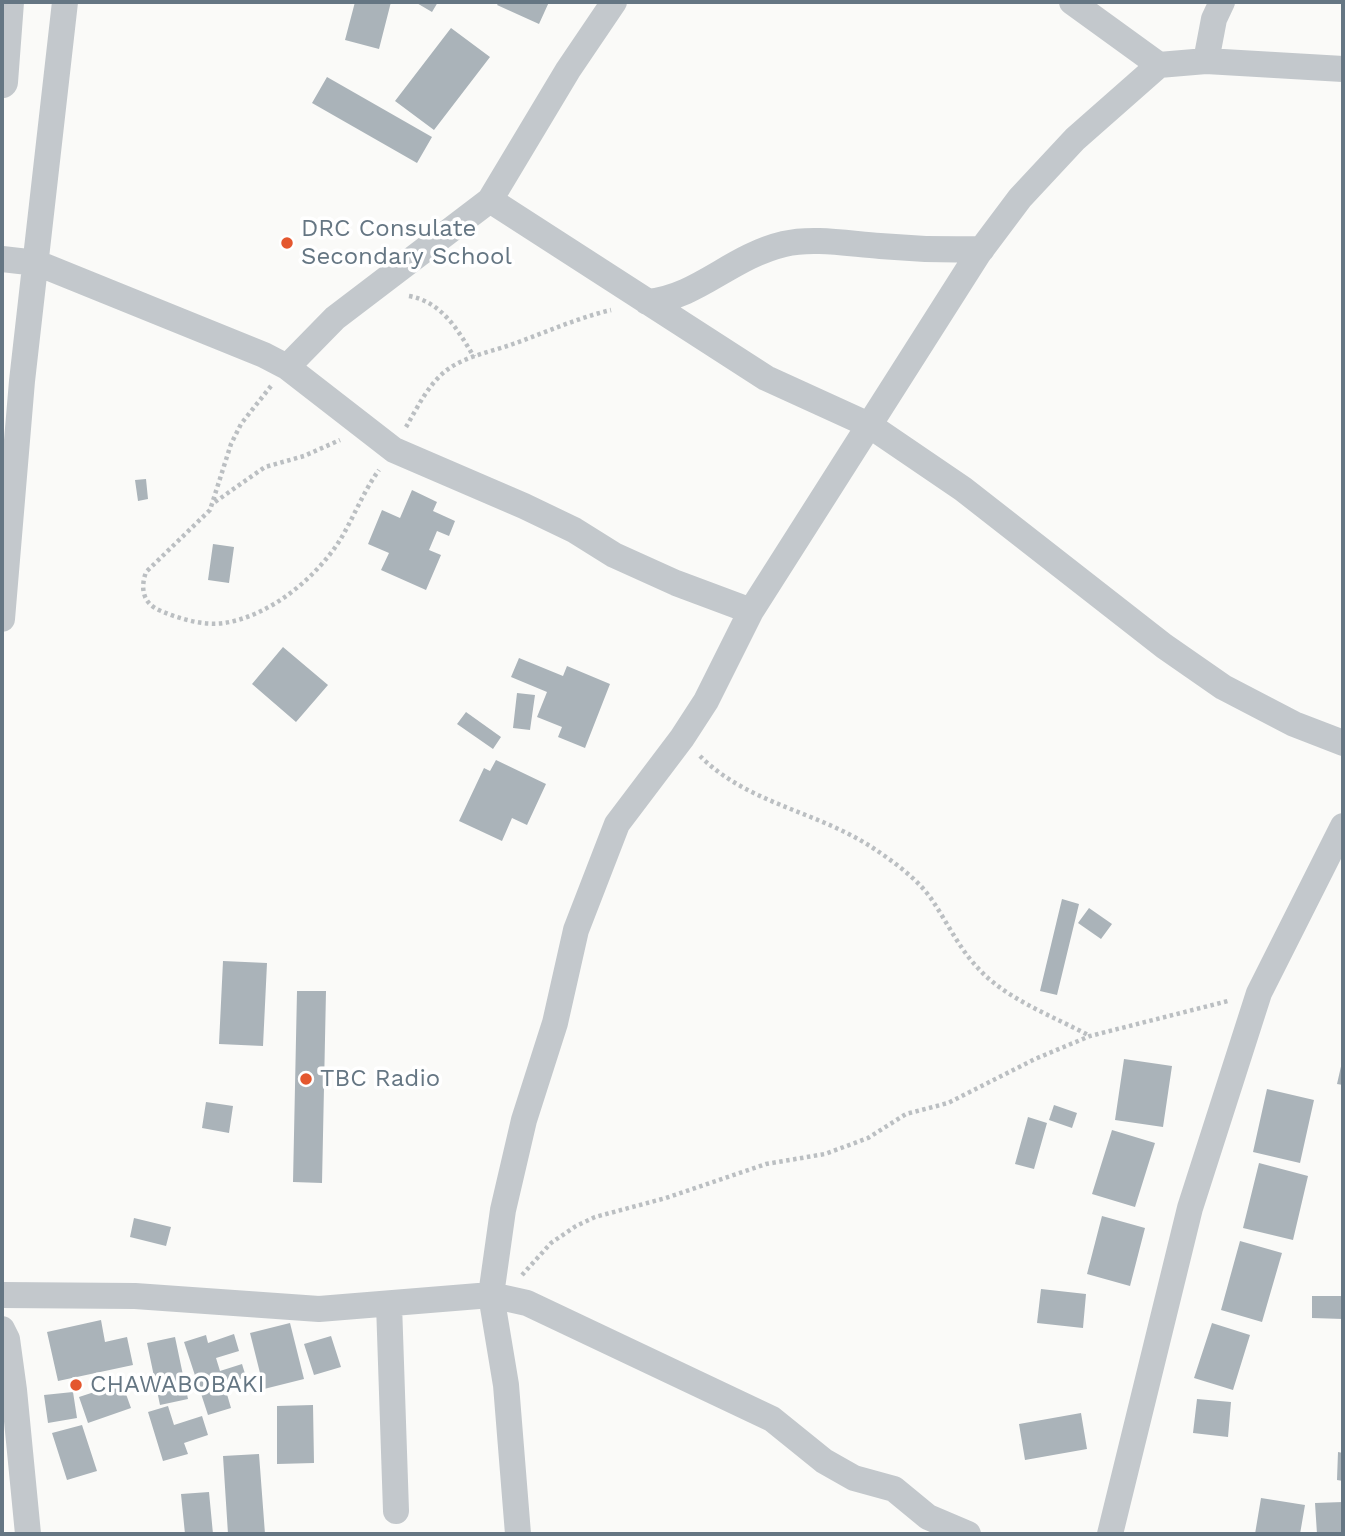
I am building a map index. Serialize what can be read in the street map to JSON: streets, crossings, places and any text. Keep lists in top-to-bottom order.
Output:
{
  "places": ["DRC Consulate Secondary School", "TBC Radio", "CHAWABOBAKI"]
}
